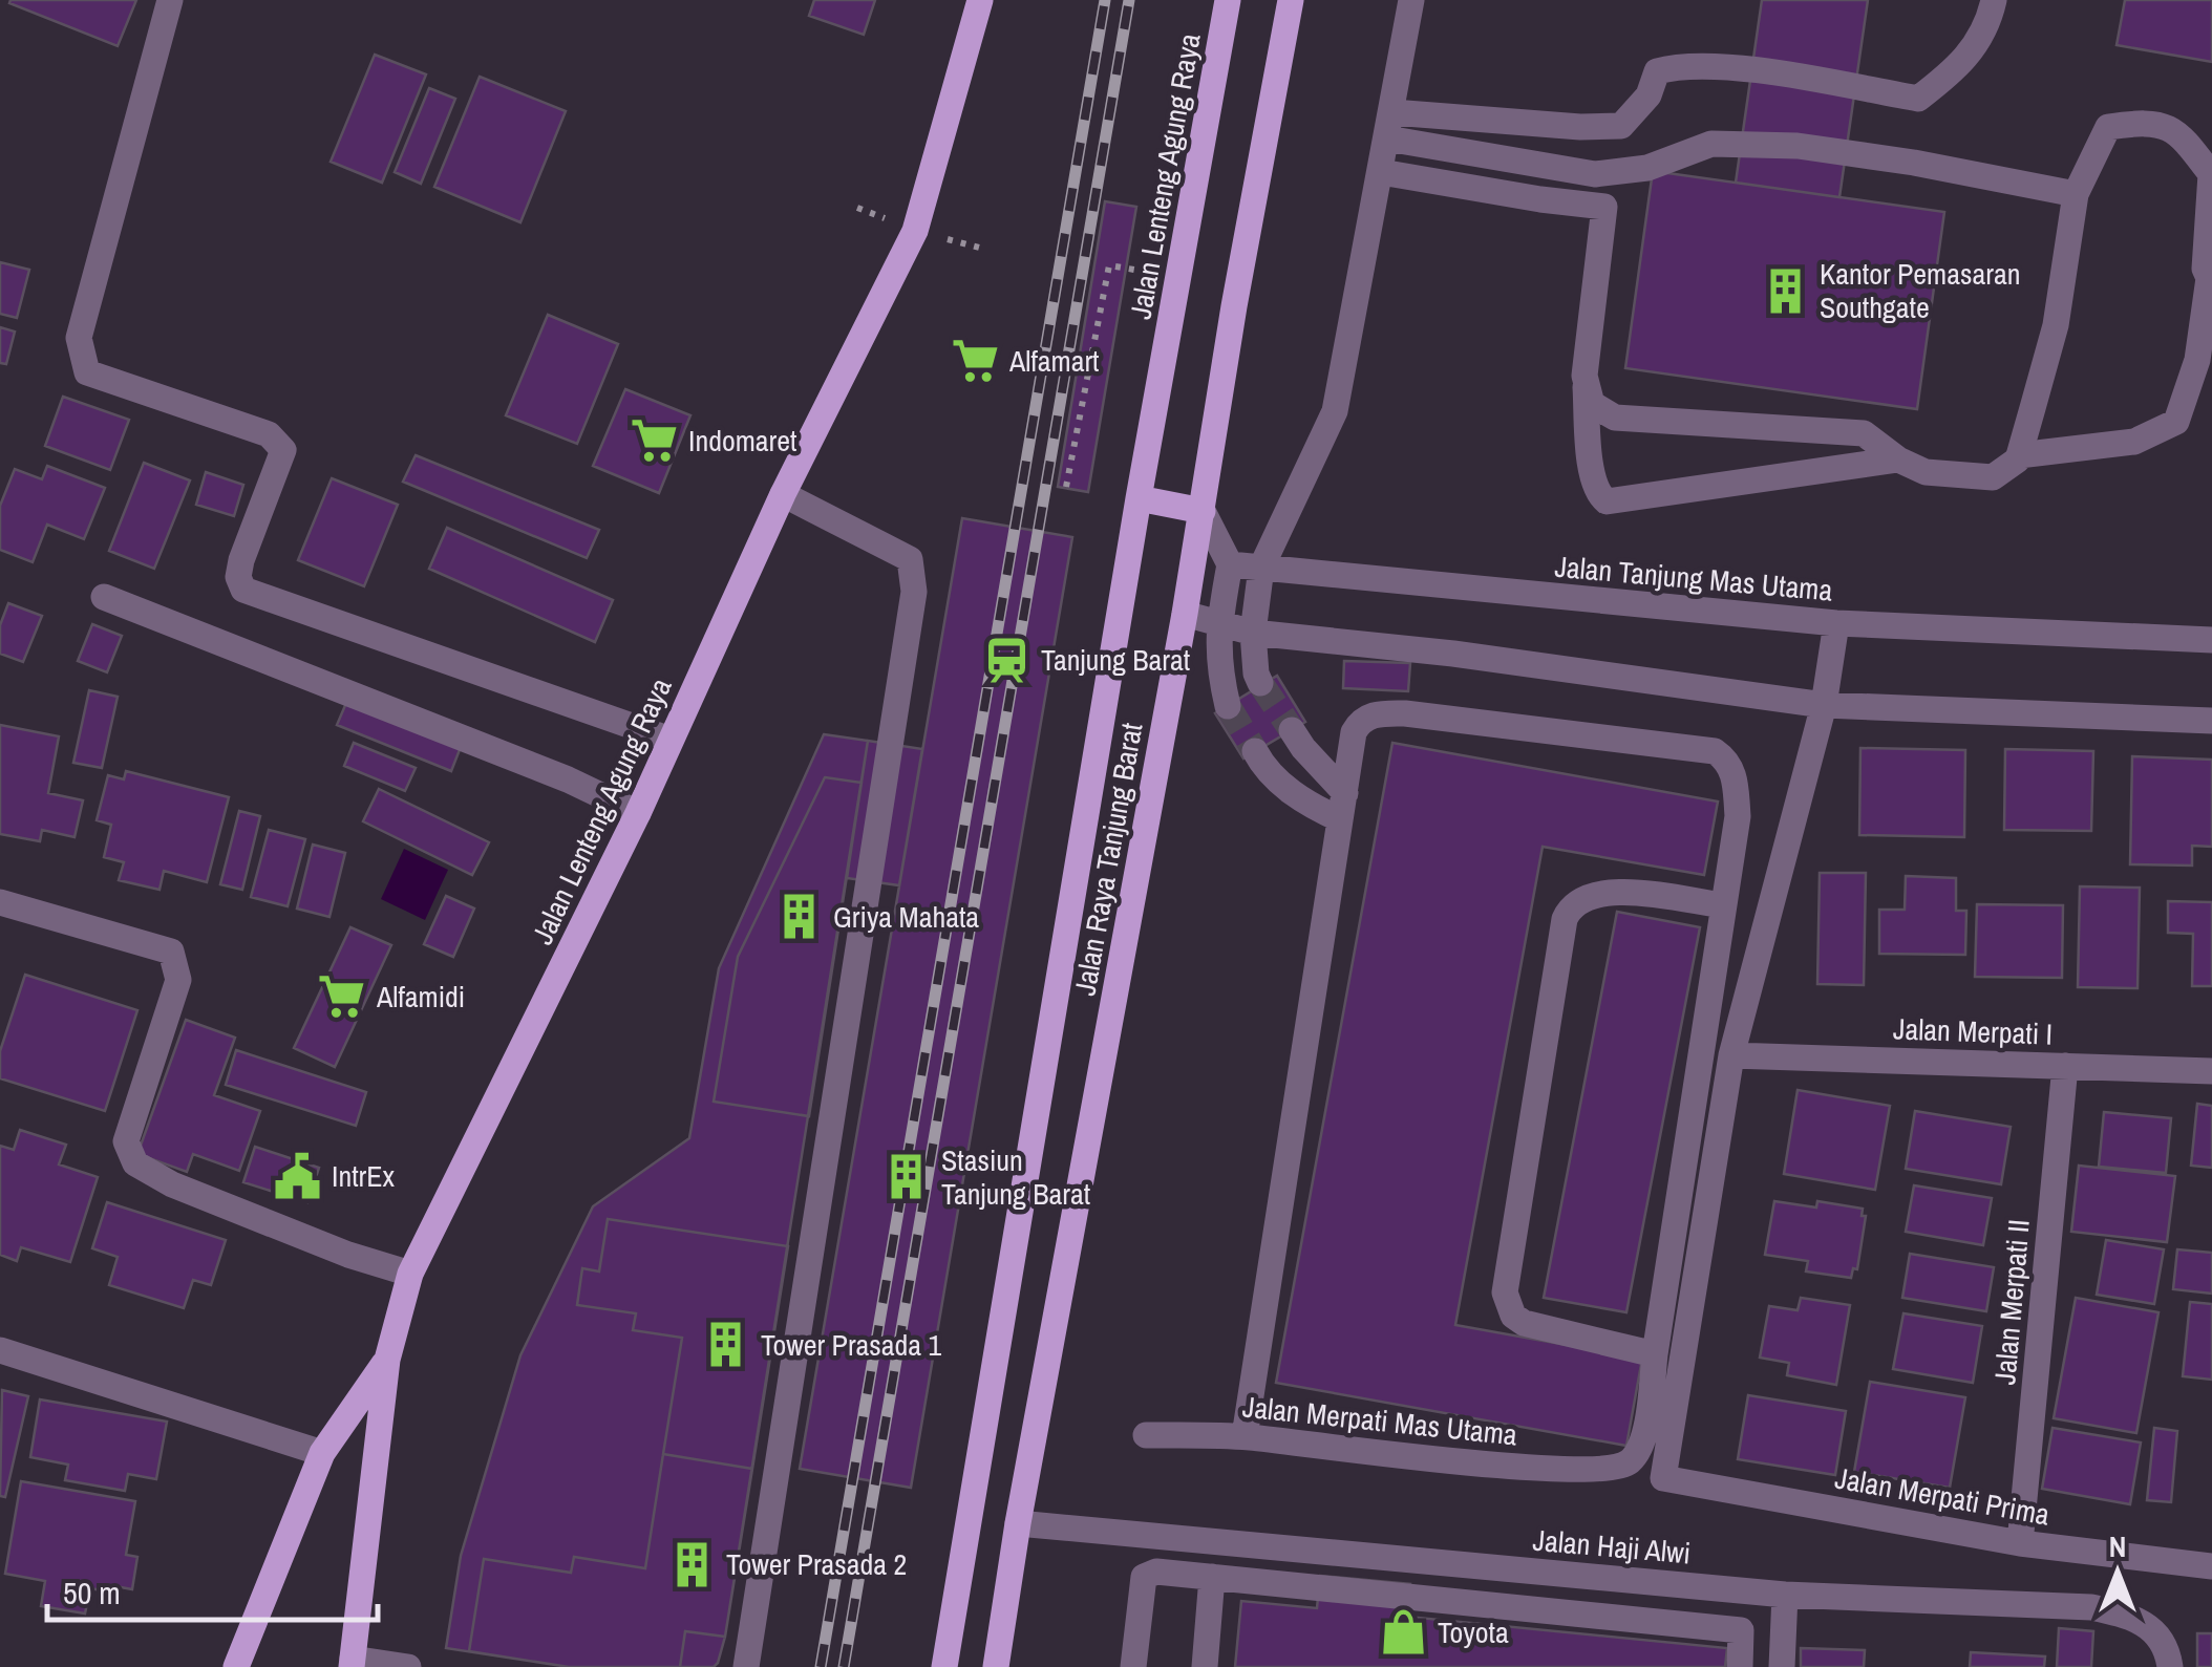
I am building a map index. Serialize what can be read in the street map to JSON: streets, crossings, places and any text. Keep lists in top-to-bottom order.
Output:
{
  "streets": {
    "main road": ["Jalan Lenteng Agung Raya", "Jalan Raya Tanjung Barat"],
    "street": [
      "Jalan Tanjung Mas Utama",
      "Jalan Merpati I",
      "Jalan Merpati II",
      "Jalan Merpati Mas Utama",
      "Jalan Merpati Prima",
      "Jalan Haji Alwi"
    ]
  },
  "crossings": [
    ["Jalan Raya Tanjung Barat", "Jalan Haji Alwi"],
    ["Jalan Merpati I", "Jalan Merpati II"],
    ["Jalan Merpati I", "Jalan Merpati Prima"],
    ["Jalan Merpati II", "Jalan Merpati Prima"]
  ],
  "places": {
    "building": [
      "Kantor Pemasaran Southgate",
      "Griya Mahata",
      "Stasiun Tanjung Barat",
      "Tower Prasada 1",
      "Tower Prasada 2"
    ],
    "supermarket": ["Alfamart", "Indomaret", "Alfamidi"],
    "station": ["Tanjung Barat"],
    "public building": ["IntrEx"],
    "shop": ["Toyota"]
  },
  "scale_bar": "50 m",
  "north": "top"
}
